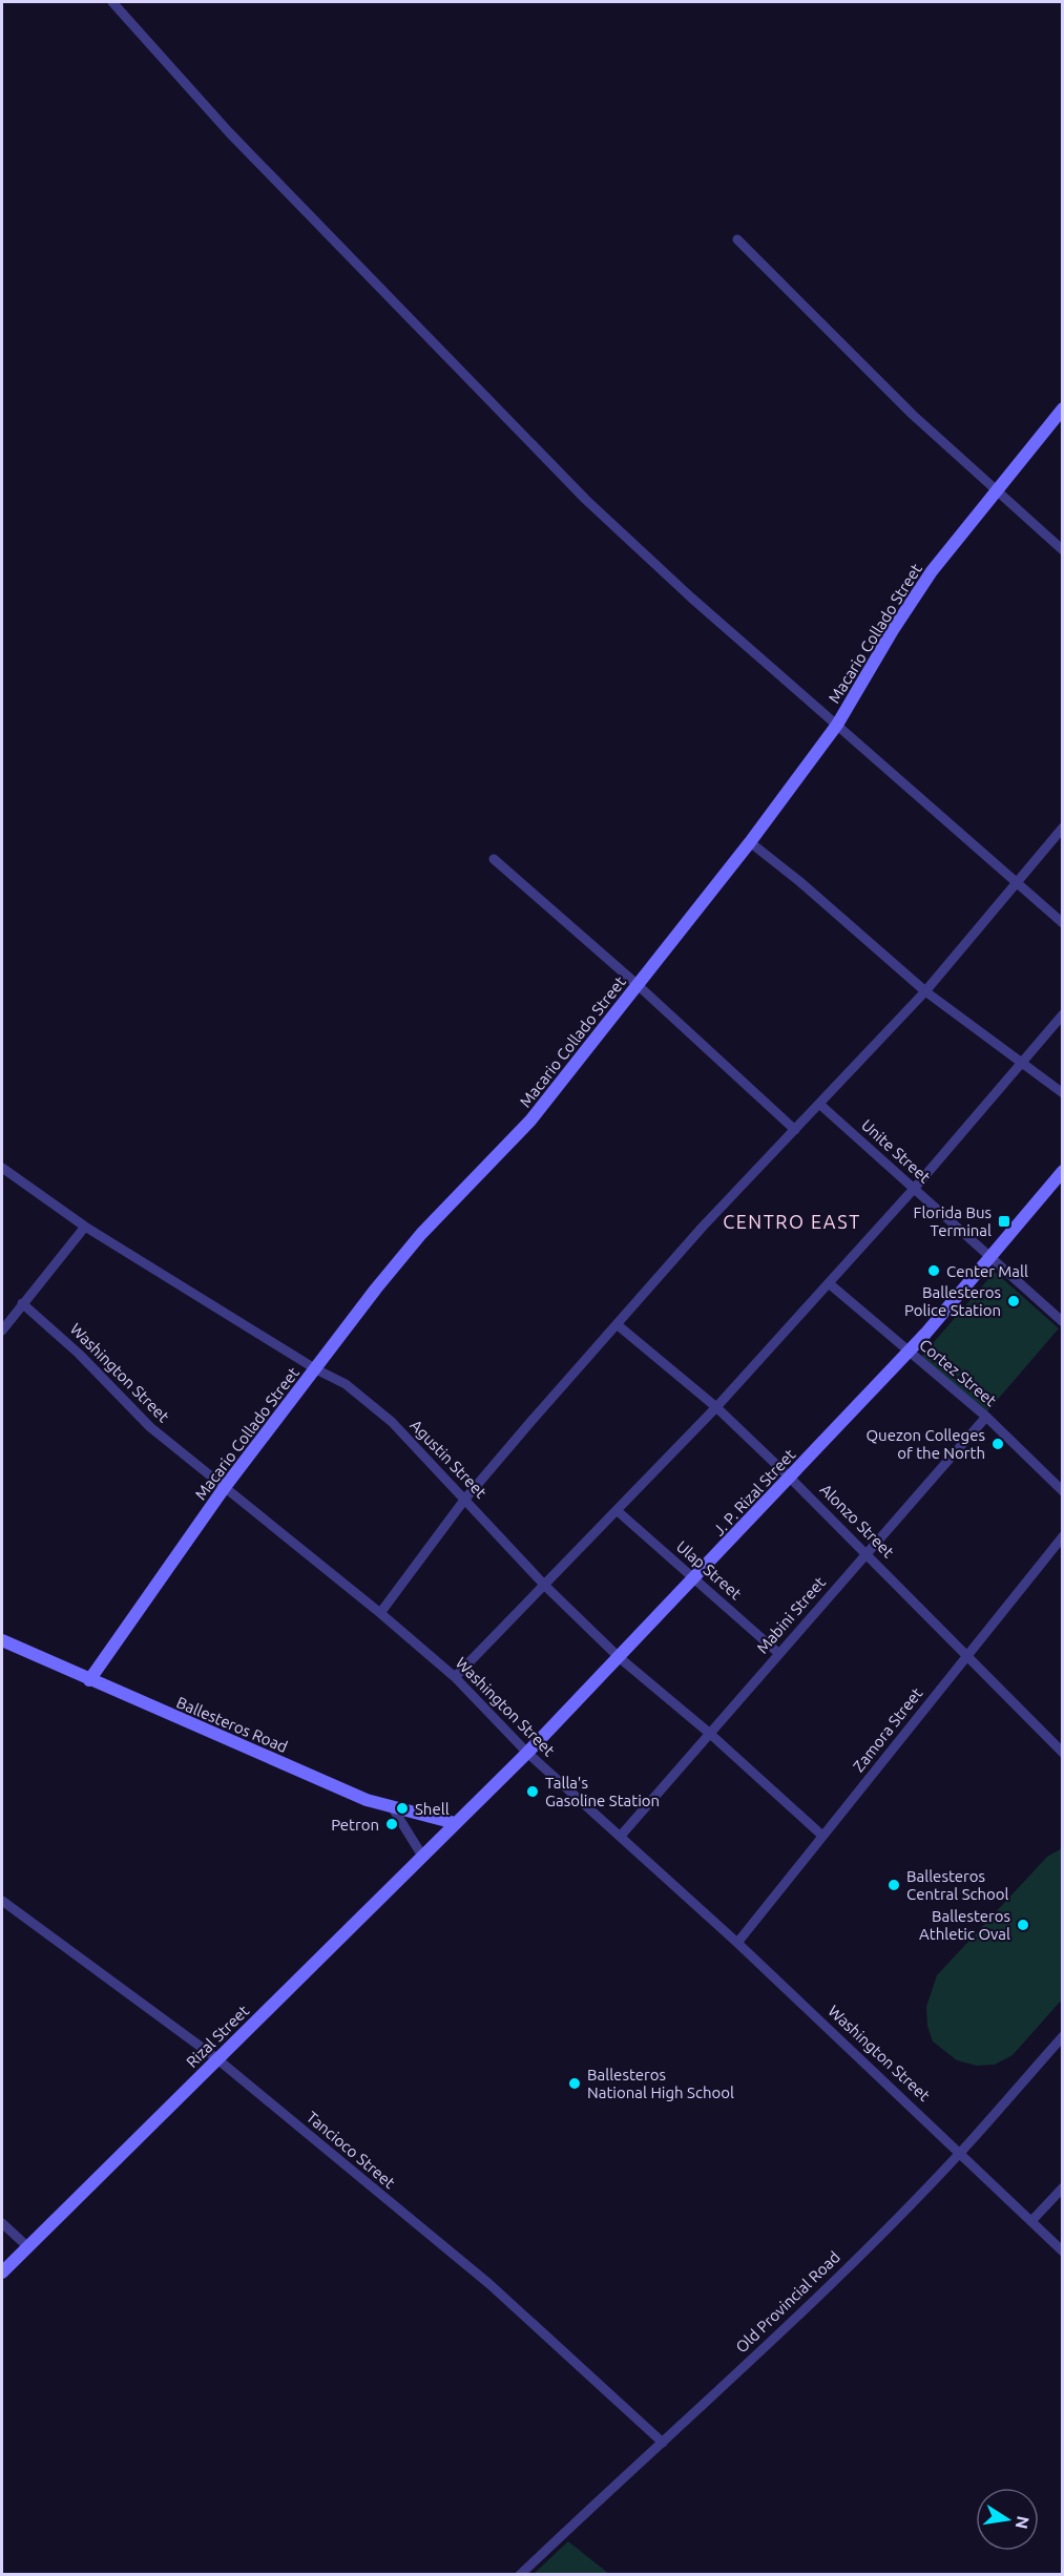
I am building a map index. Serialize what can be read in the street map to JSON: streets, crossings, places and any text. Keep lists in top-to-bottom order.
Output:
{
  "streets": {
    "street": [
      "Macario Collado Street",
      "Unite Street",
      "Washington Street",
      "Cortez Street",
      "Agustin Street",
      "J. P. Rizal Street",
      "Alonzo Street",
      "Ulap Street",
      "Mabini Street",
      "Ballesteros Road",
      "Zamora Street",
      "Rizal Street",
      "Tancioco Street",
      "Old Provincial Road"
    ]
  },
  "crossings": [
    ["Macario Collado Street", "Washington Street"],
    ["Macario Collado Street", "Agustin Street"],
    ["Macario Collado Street", "Ballesteros Road"],
    ["Unite Street", "J. P. Rizal Street"],
    ["Washington Street", "J. P. Rizal Street"],
    ["Washington Street", "Mabini Street"],
    ["Washington Street", "Zamora Street"],
    ["Washington Street", "Old Provincial Road"],
    ["Cortez Street", "J. P. Rizal Street"],
    ["Cortez Street", "Mabini Street"],
    ["Agustin Street", "J. P. Rizal Street"],
    ["Agustin Street", "Mabini Street"],
    ["Agustin Street", "Zamora Street"],
    ["J. P. Rizal Street", "Alonzo Street"],
    ["J. P. Rizal Street", "Ulap Street"],
    ["J. P. Rizal Street", "Ballesteros Road"],
    ["J. P. Rizal Street", "Rizal Street"],
    ["Alonzo Street", "Mabini Street"],
    ["Alonzo Street", "Zamora Street"],
    ["Ulap Street", "Mabini Street"],
    ["Ballesteros Road", "Rizal Street"],
    ["Rizal Street", "Tancioco Street"],
    ["Tancioco Street", "Old Provincial Road"]
  ],
  "districts": ["CENTRO EAST"],
  "places": {
    "transit": ["Florida Bus Terminal"],
    "other": [
      "Center Mall",
      "Ballesteros Police Station",
      "Quezon Colleges of the North",
      "Talla's Gasoline Station",
      "Shell",
      "Petron",
      "Ballesteros Central School",
      "Ballesteros Athletic Oval",
      "Ballesteros National High School"
    ]
  },
  "north": "right"
}
